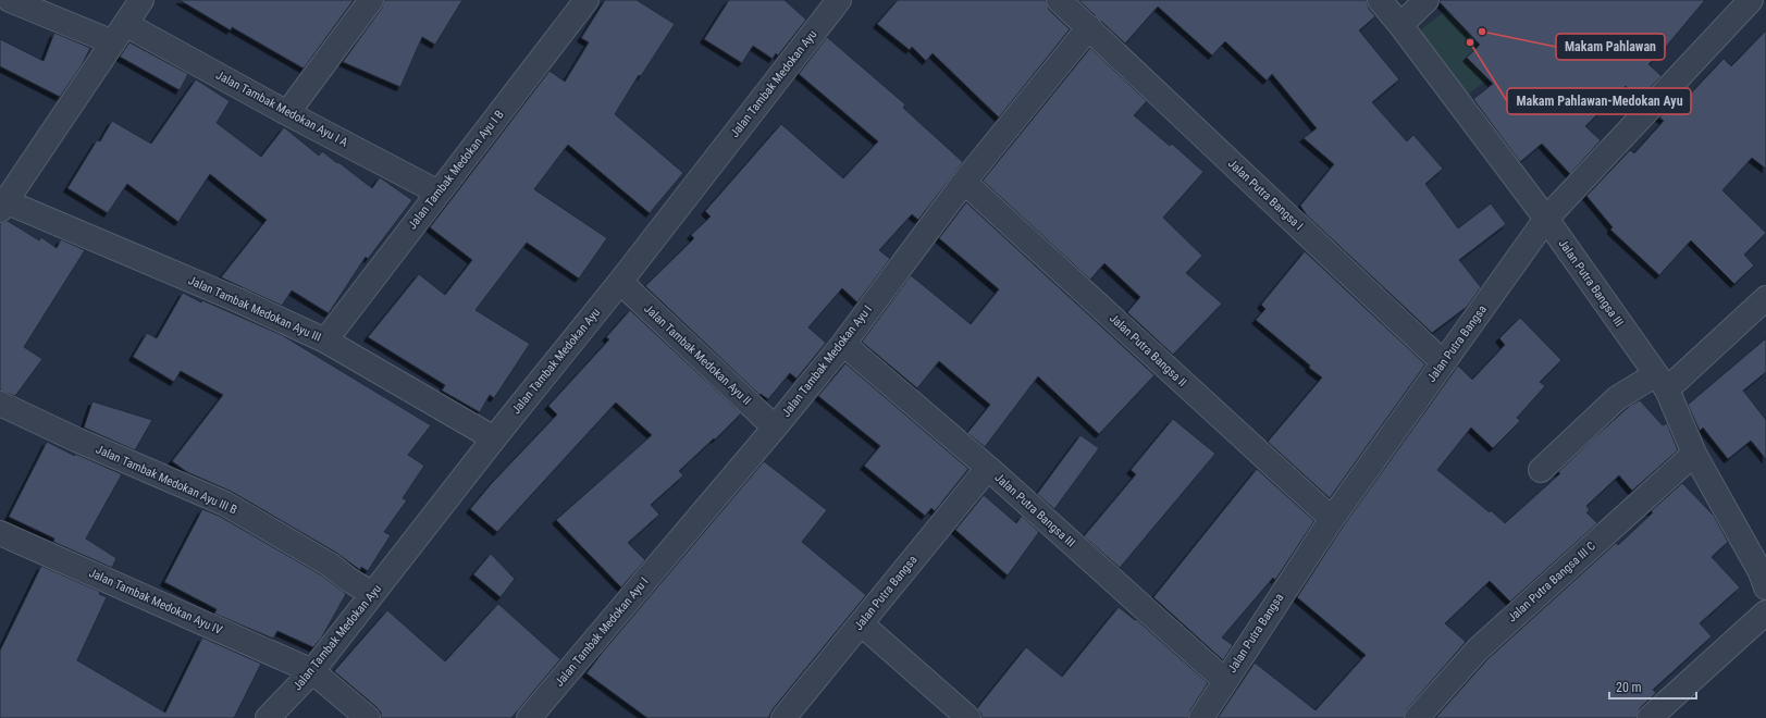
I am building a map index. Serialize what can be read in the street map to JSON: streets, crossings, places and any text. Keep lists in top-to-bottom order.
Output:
{
  "streets": {
    "street": [
      "Jalan Tambak Medokan Ayu",
      "Jalan Tambak Medokan Ayu I A",
      "Jalan Tambak Medokan Ayu I B",
      "Jalan Putra Bangsa I",
      "Jalan Putra Bangsa III",
      "Jalan Tambak Medokan Ayu III",
      "Jalan Putra Bangsa",
      "Jalan Putra Bangsa II",
      "Jalan Tambak Medokan Ayu II",
      "Jalan Tambak Medokan Ayu I",
      "Jalan Tambak Medokan Ayu III B",
      "Jalan Putra Bangsa III C",
      "Jalan Tambak Medokan Ayu IV"
    ]
  },
  "crossings": [
    ["Jalan Tambak Medokan Ayu", "Jalan Tambak Medokan Ayu III"],
    ["Jalan Tambak Medokan Ayu", "Jalan Tambak Medokan Ayu II"],
    ["Jalan Tambak Medokan Ayu", "Jalan Tambak Medokan Ayu III B"],
    ["Jalan Tambak Medokan Ayu", "Jalan Tambak Medokan Ayu IV"],
    ["Jalan Tambak Medokan Ayu I A", "Jalan Tambak Medokan Ayu I B"],
    ["Jalan Tambak Medokan Ayu I B", "Jalan Tambak Medokan Ayu III"],
    ["Jalan Putra Bangsa I", "Jalan Putra Bangsa"],
    ["Jalan Putra Bangsa I", "Jalan Tambak Medokan Ayu I"],
    ["Jalan Putra Bangsa III", "Jalan Putra Bangsa"],
    ["Jalan Putra Bangsa III", "Jalan Tambak Medokan Ayu I"],
    ["Jalan Putra Bangsa III", "Jalan Putra Bangsa III C"],
    ["Jalan Putra Bangsa", "Jalan Putra Bangsa II"],
    ["Jalan Putra Bangsa II", "Jalan Tambak Medokan Ayu I"],
    ["Jalan Tambak Medokan Ayu II", "Jalan Tambak Medokan Ayu I"]
  ],
  "places": ["Makam Pahlawan", "Makam Pahlawan-Medokan Ayu"],
  "scale_bar": "20 m"
}
